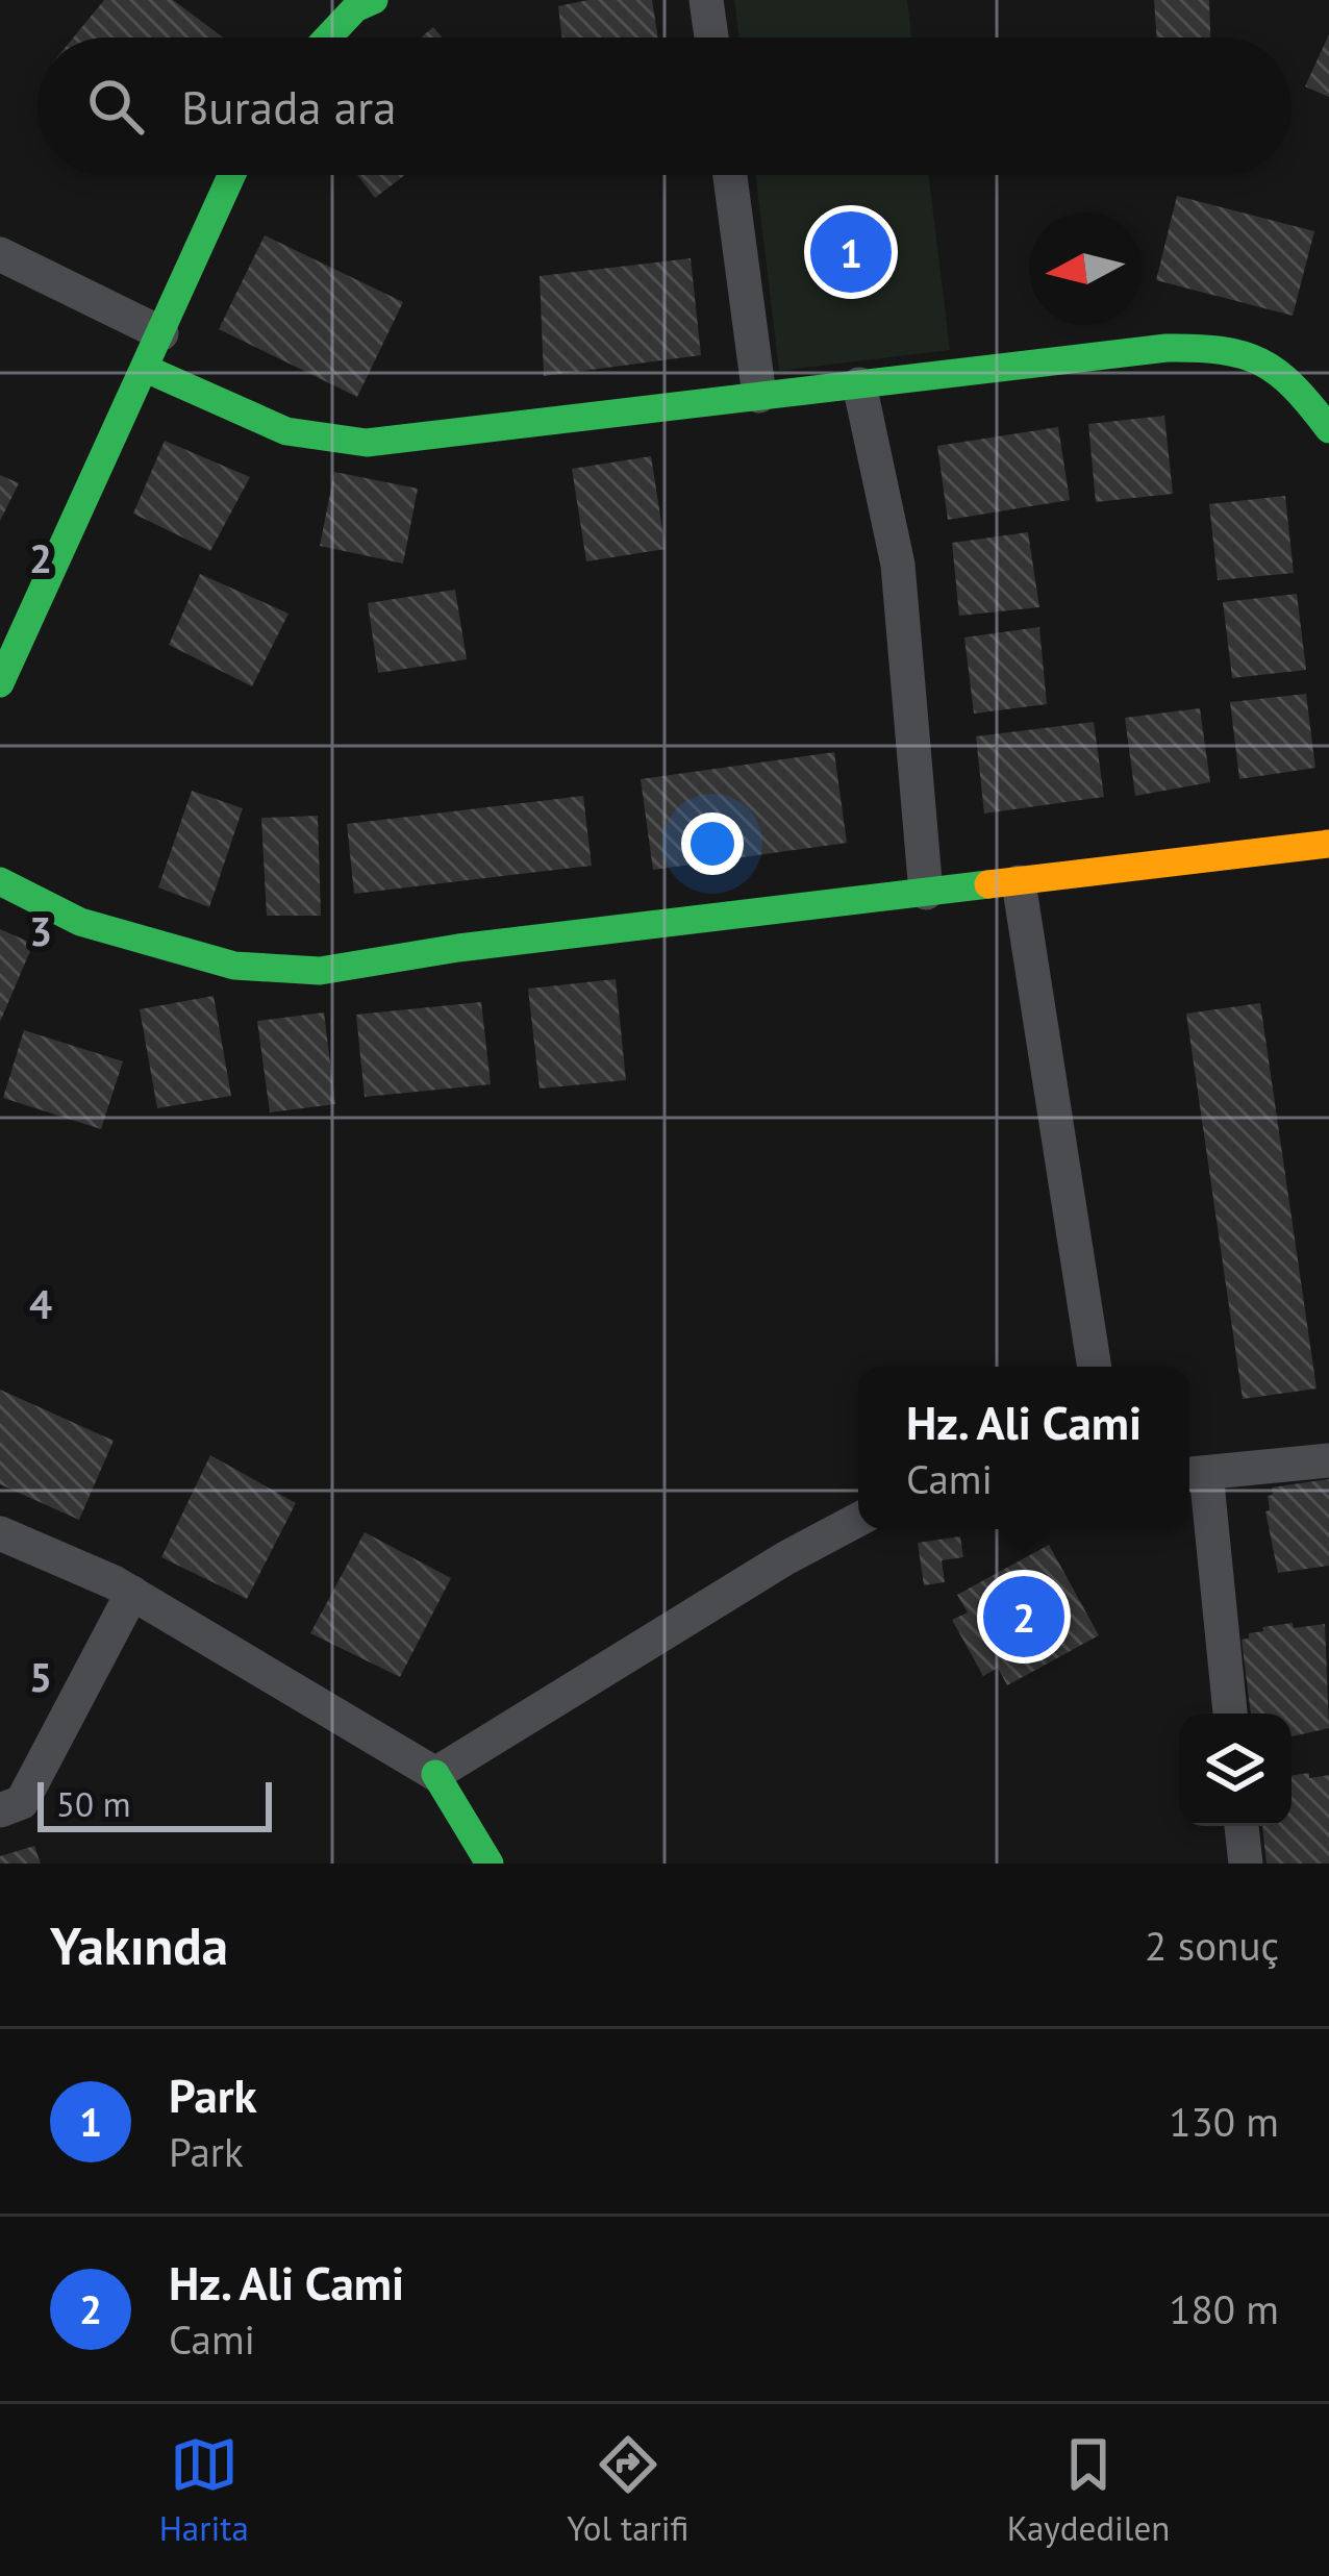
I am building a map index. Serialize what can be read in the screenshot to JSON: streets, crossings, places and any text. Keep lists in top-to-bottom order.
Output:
{
  "scale_bar": "50 m",
  "north": "left",
  "page": {
    "search": "Burada ara",
    "pins": ["1", "2"],
    "popup": ["Hz. Ali Cami", "Cami"],
    "scale": "50 m",
    "heading": ["Yakında", "2 sonuç"],
    "list": [
      {
        "mark": "1",
        "name": "Park",
        "note": "Park",
        "value": "130 m"
      },
      {
        "mark": "2",
        "name": "Hz. Ali Cami",
        "note": "Cami",
        "value": "180 m"
      }
    ],
    "nav": ["Harita", "Yol tarifi", "Kaydedilen"]
  },
  "grid": {
    "rows": [
      "2",
      "3",
      "4",
      "5"
    ]
  }
}
